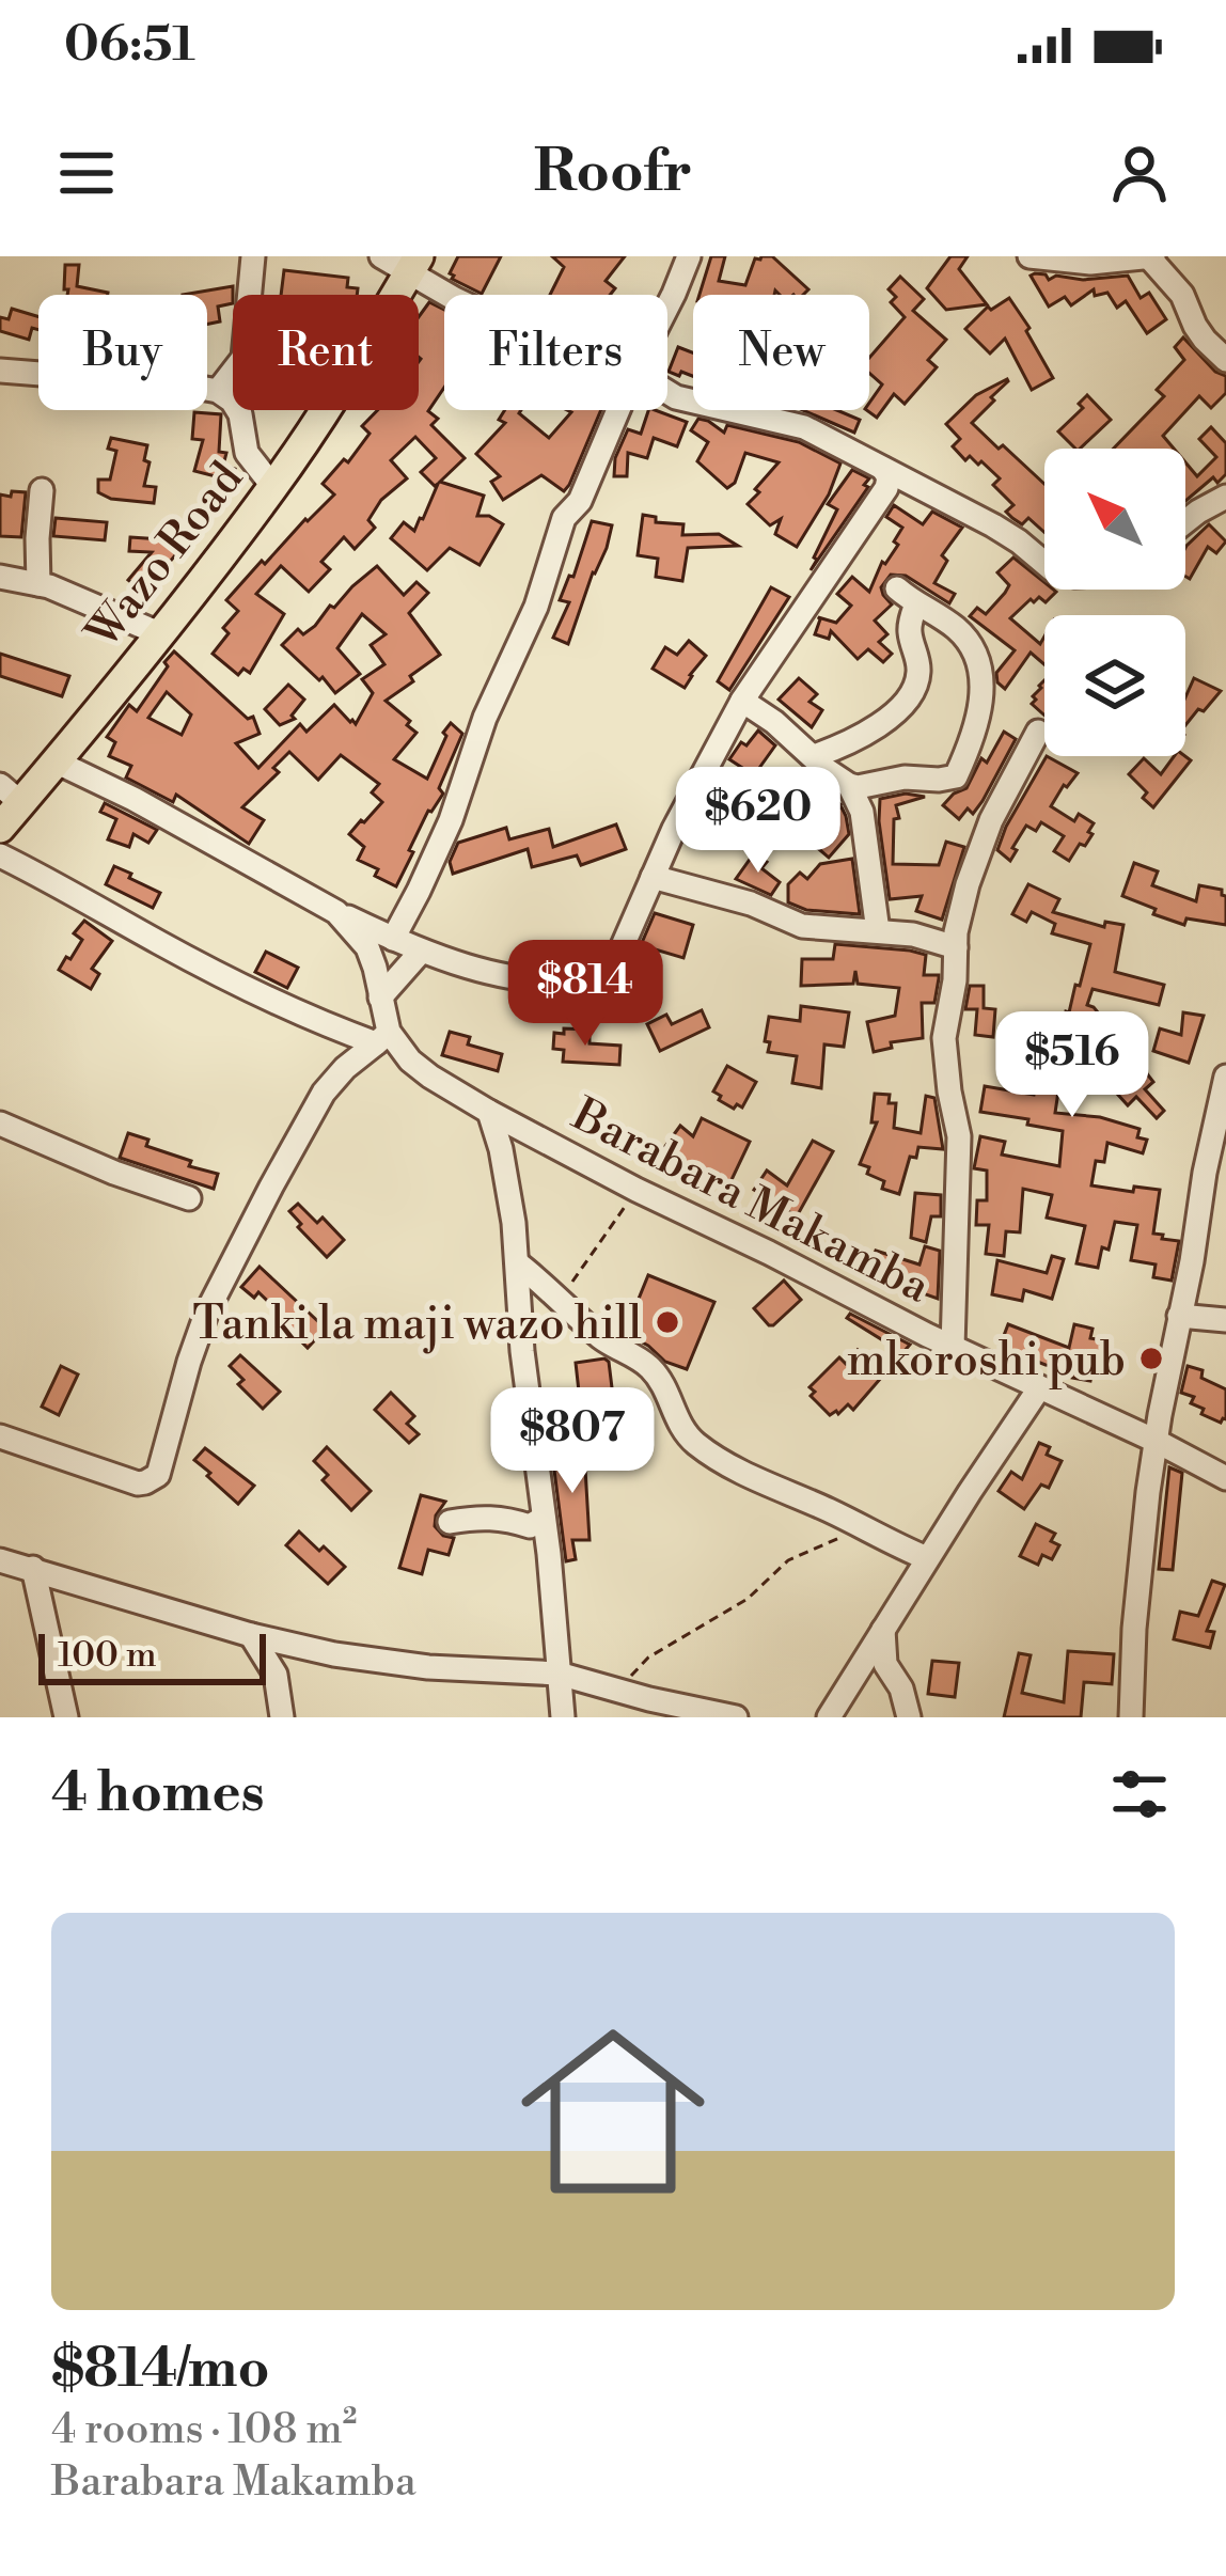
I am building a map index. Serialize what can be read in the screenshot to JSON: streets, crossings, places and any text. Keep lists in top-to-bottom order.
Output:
{
  "streets": {
    "main road": ["Wazo Road"],
    "street": ["Barabara Makamba"]
  },
  "places": ["Tanki la maji wazo hill", "mkoroshi pub"],
  "scale_bar": "100 m",
  "north": "top left",
  "page": {
    "status": "06:51",
    "header": "Roofr",
    "chip": [
      "Buy",
      "Rent",
      "Filters",
      "New"
    ],
    "price": [
      "$620",
      "$814",
      "$516",
      "$807"
    ],
    "scale": "100 m",
    "heading": "4 homes",
    "list": [
      {
        "name": "$814/mo",
        "note": "4 rooms · 108 m² · Barabara Makamba"
      }
    ]
  }
}
